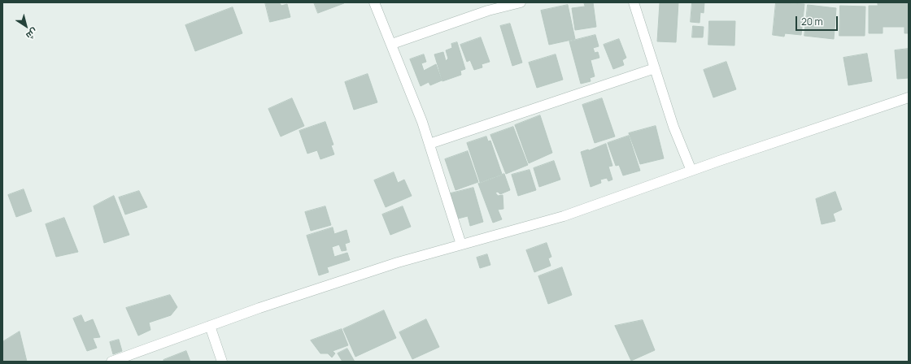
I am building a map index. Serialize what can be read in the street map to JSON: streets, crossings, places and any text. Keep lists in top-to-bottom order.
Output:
{
  "scale_bar": "20 m",
  "north": "bottom right"
}
